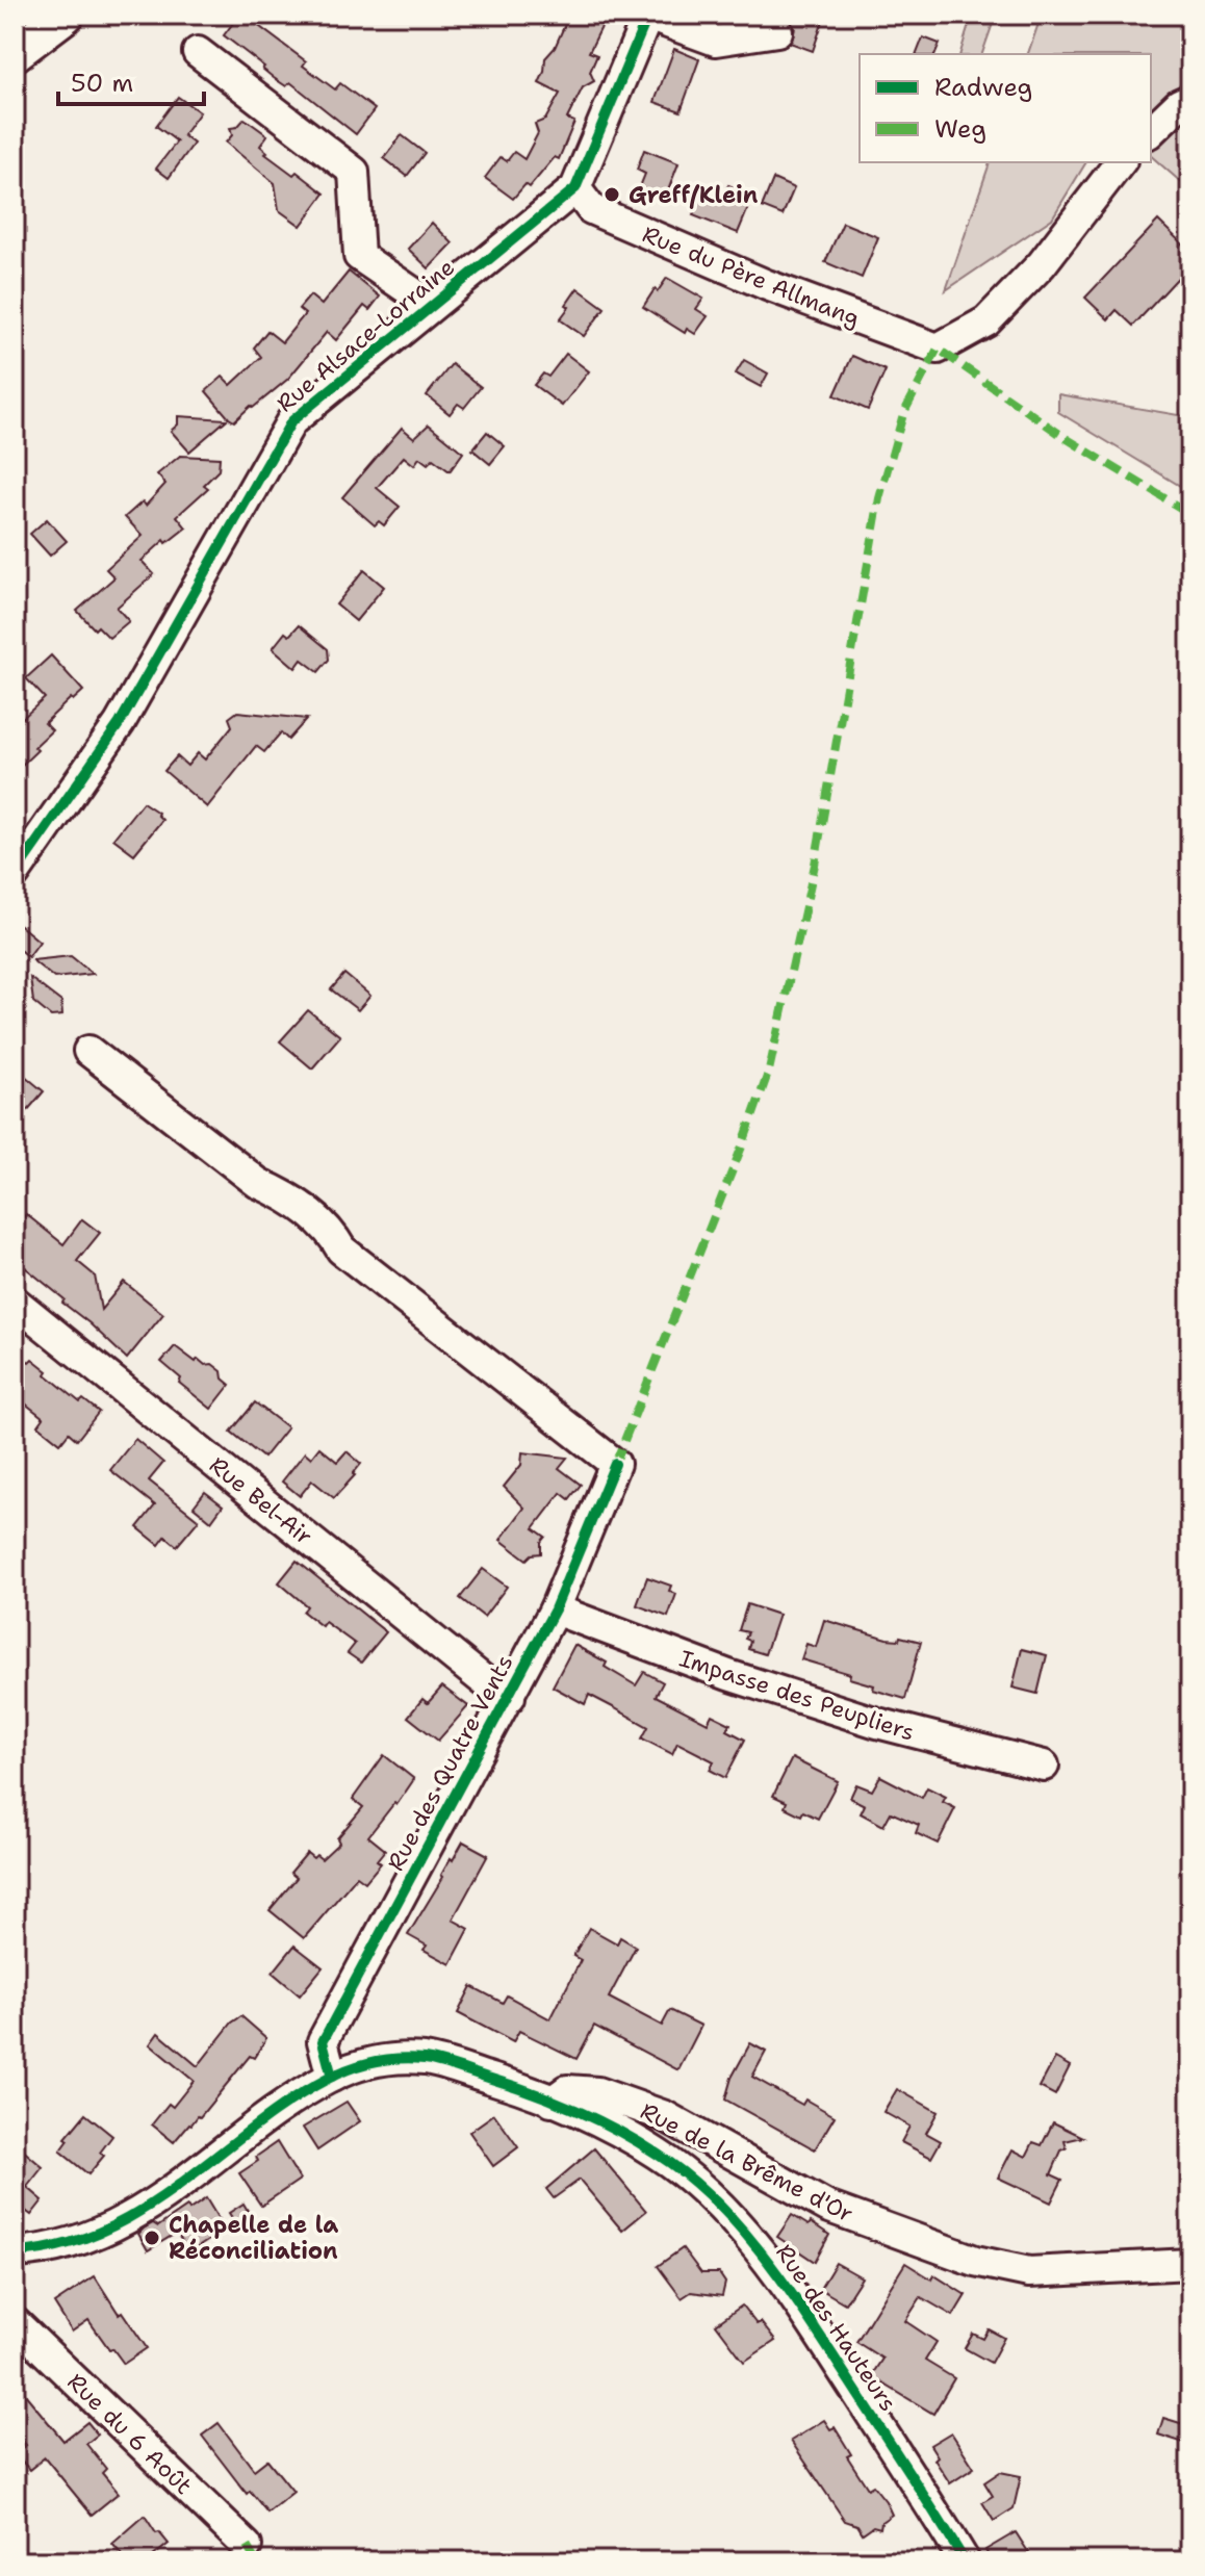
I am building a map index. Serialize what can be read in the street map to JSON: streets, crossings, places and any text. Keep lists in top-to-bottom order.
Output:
{
  "streets": {
    "street": [
      "Rue du Père Allmang",
      "Rue Alsace-Lorraine",
      "Rue Bel-Air",
      "Impasse des Peupliers",
      "Rue des Quatre Vents",
      "Rue de la Brême d'Or",
      "Rue des Hauteurs",
      "Rue du 6 Août"
    ]
  },
  "crossings": [
    ["Rue du Père Allmang", "Rue Alsace-Lorraine"],
    ["Rue Bel-Air", "Rue des Quatre Vents"],
    ["Impasse des Peupliers", "Rue des Quatre Vents"],
    ["Rue des Quatre Vents", "Rue des Hauteurs"],
    ["Rue de la Brême d'Or", "Rue des Hauteurs"]
  ],
  "places": ["Greff/Klein", "Chapelle de la Réconciliation"],
  "legend": ["Radweg", "Weg"],
  "scale_bar": "50 m"
}
